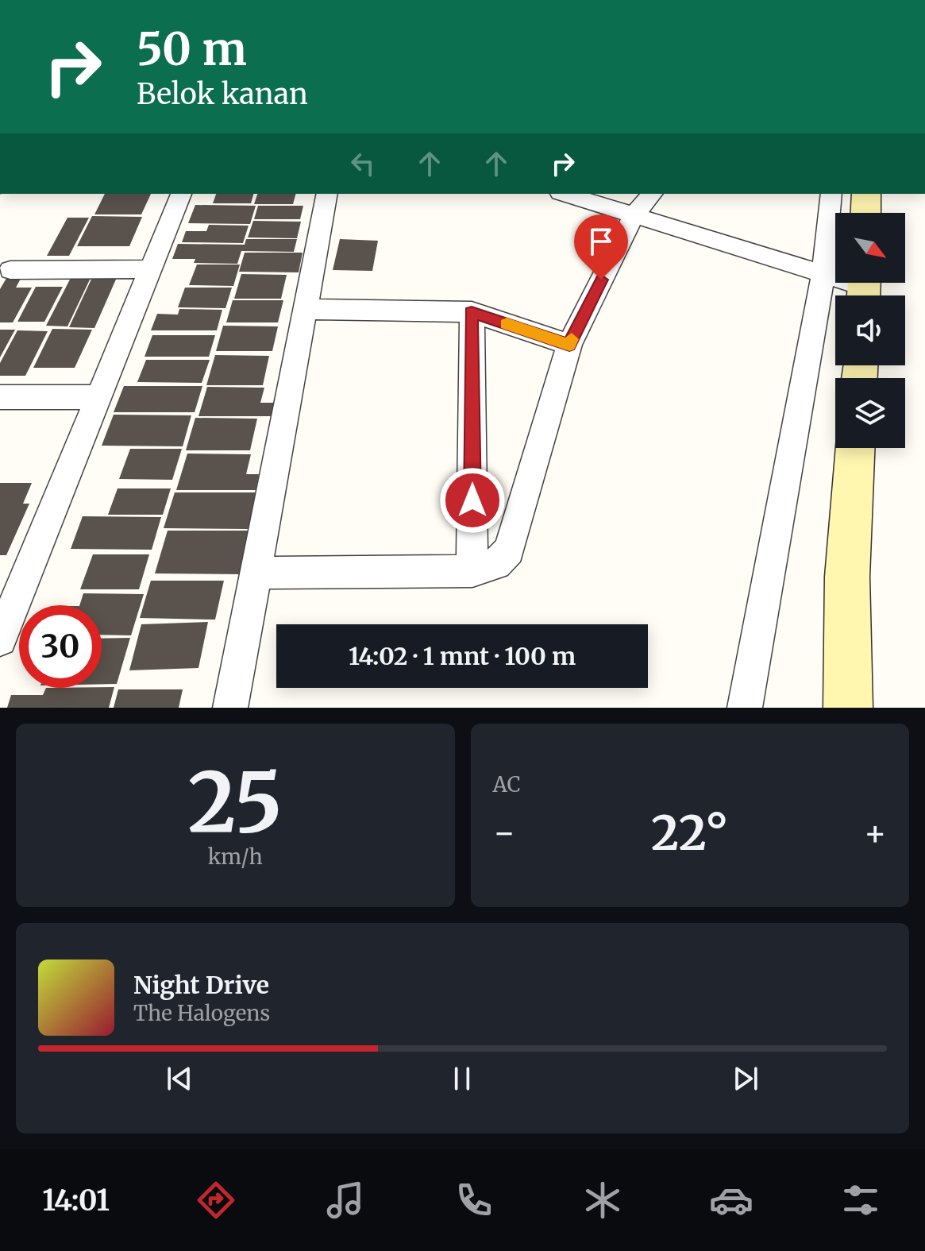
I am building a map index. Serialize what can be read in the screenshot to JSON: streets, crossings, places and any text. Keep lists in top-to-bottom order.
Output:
{
  "north": "bottom right",
  "page": {
    "turn": ["50 m", "Belok kanan"],
    "limit": "30",
    "trip": "14:02 · 1 mnt · 100 m",
    "tile": [
      ["25", "km/h"],
      "AC"
    ],
    "heat": ["−", "22°", "+"],
    "song": ["Night Drive", "The Halogens"],
    "tabs": "14:01"
  }
}
